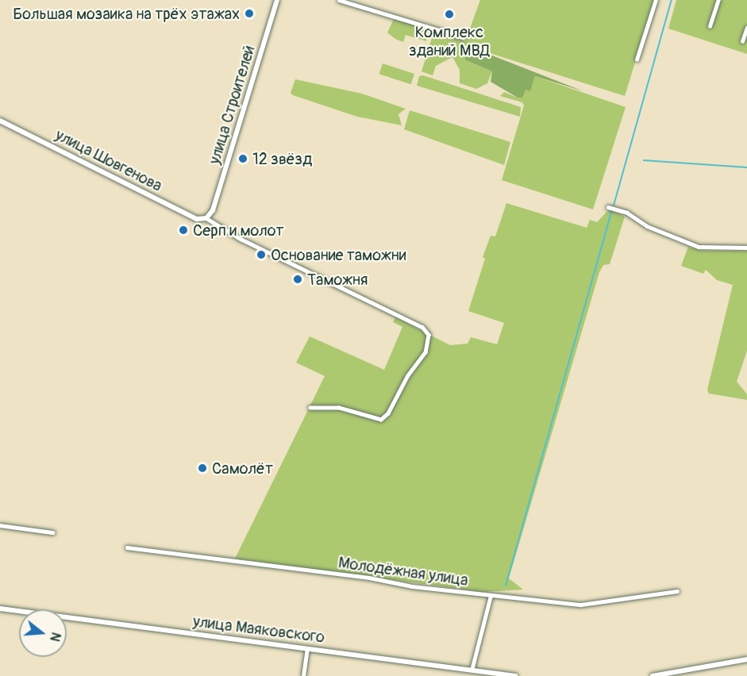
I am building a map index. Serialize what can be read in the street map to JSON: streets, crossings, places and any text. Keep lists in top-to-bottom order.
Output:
{
  "streets": {
    "street": [
      "улица Строителей",
      "улица Шовгенова",
      "Молодёжная улица",
      "улица Маяковского"
    ]
  },
  "crossings": [
    ["улица Строителей", "улица Шовгенова"]
  ],
  "places": [
    "Большая мозаика на трёх этажах",
    "Комплекс зданий МВД",
    "12 звёзд",
    "Серп и молот",
    "Основание таможни",
    "Таможня",
    "Самолёт"
  ],
  "north": "right"
}
